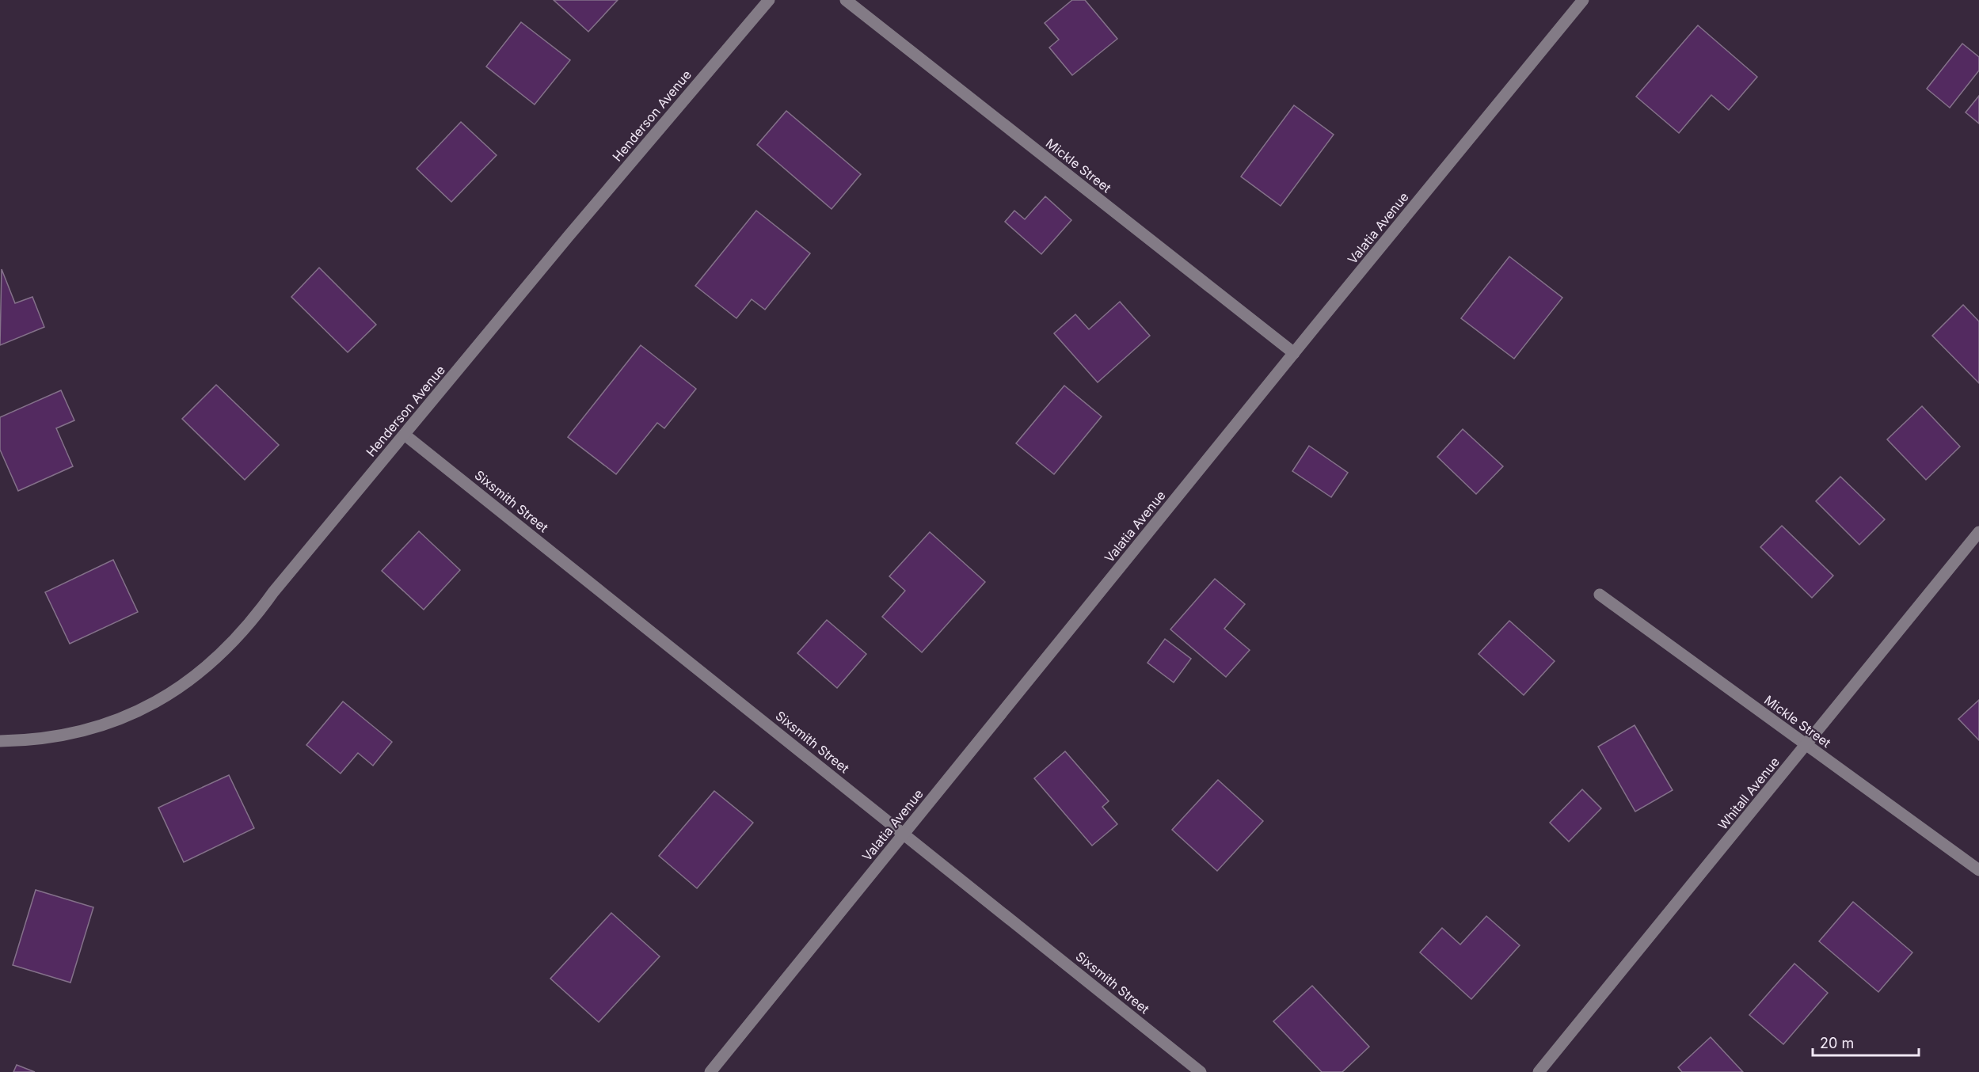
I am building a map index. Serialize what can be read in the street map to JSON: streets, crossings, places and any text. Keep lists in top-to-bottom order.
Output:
{
  "streets": {
    "street": [
      "Henderson Avenue",
      "Mickle Street",
      "Valatia Avenue",
      "Sixsmith Street",
      "Whitall Avenue"
    ]
  },
  "crossings": [
    ["Henderson Avenue", "Sixsmith Street"],
    ["Mickle Street", "Valatia Avenue"],
    ["Mickle Street", "Whitall Avenue"],
    ["Valatia Avenue", "Sixsmith Street"]
  ],
  "scale_bar": "20 m"
}
